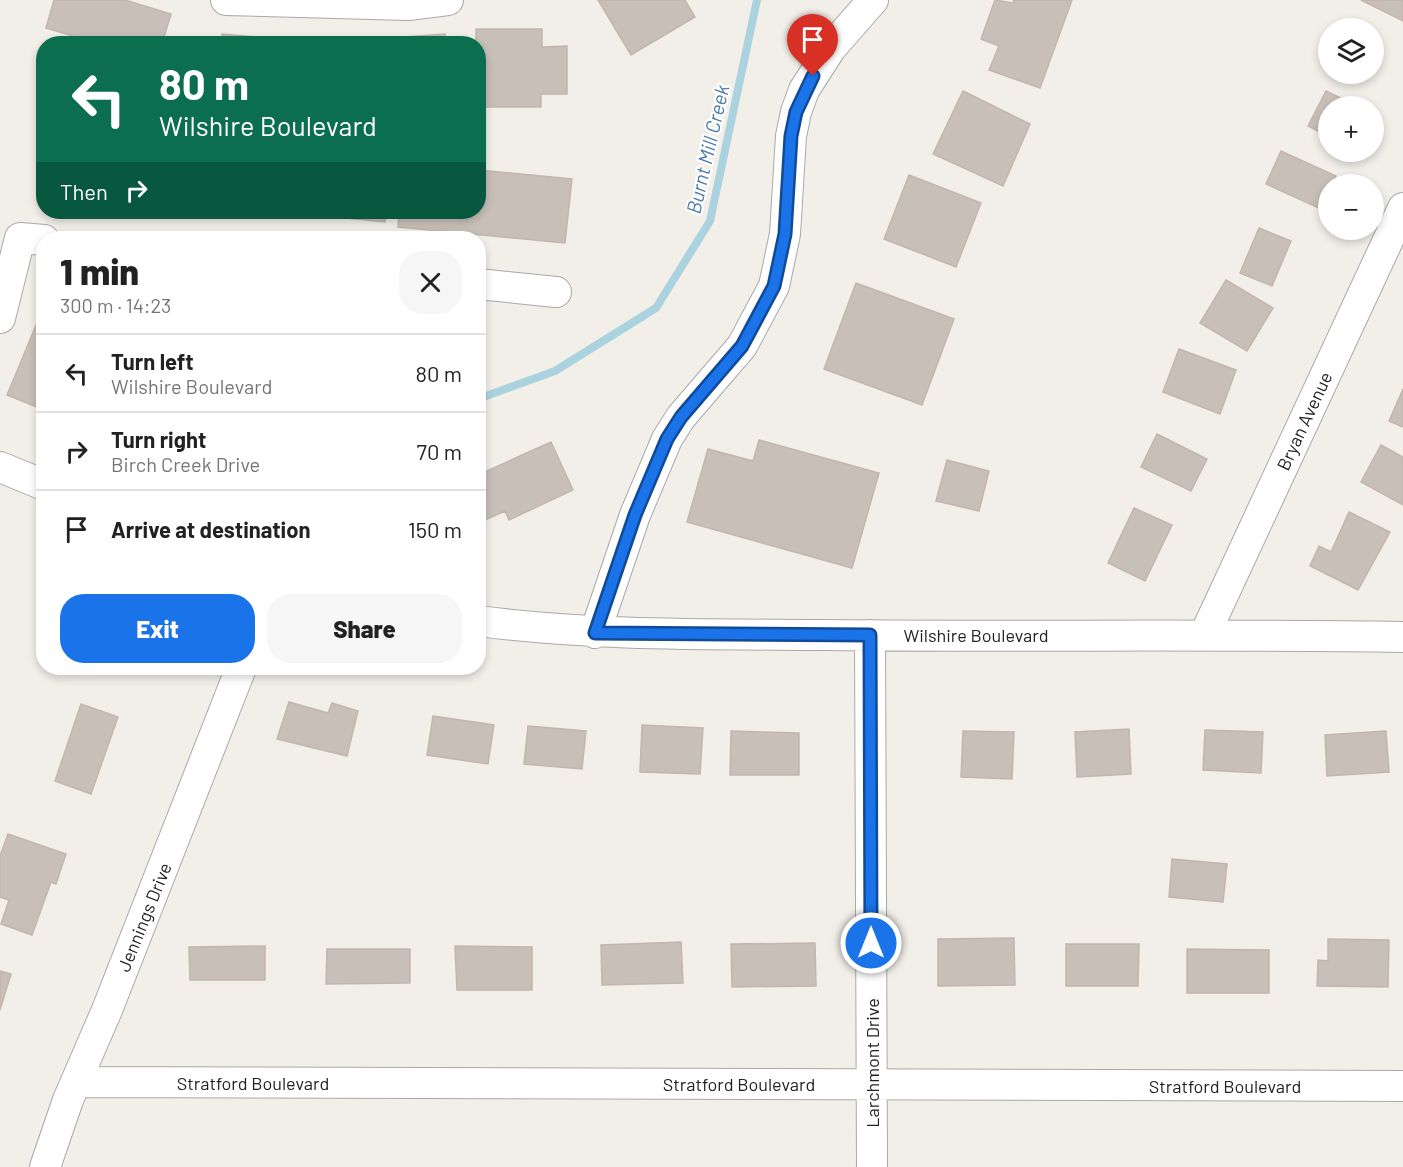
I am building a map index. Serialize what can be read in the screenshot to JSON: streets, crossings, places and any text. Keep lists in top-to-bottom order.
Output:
{
  "streets": {
    "street": [
      "Bryan Avenue",
      "Wilshire Boulevard",
      "Jennings Drive",
      "Larchmont Drive",
      "Stratford Boulevard"
    ]
  },
  "crossings": [
    ["Bryan Avenue", "Wilshire Boulevard"],
    ["Wilshire Boulevard", "Larchmont Drive"],
    ["Jennings Drive", "Stratford Boulevard"],
    ["Larchmont Drive", "Stratford Boulevard"]
  ],
  "water": ["Burnt Mill Creek"],
  "page": {
    "map_buttons": ["+", "−"],
    "turn": ["80 m", "Wilshire Boulevard"],
    "then": "Then",
    "heading": ["1 min", "300 m · 14:23"],
    "list": [
      {
        "name": "Turn left",
        "note": "Wilshire Boulevard",
        "value": "80 m"
      },
      {
        "name": "Turn right",
        "note": "Birch Creek Drive",
        "value": "70 m"
      },
      {
        "name": "Arrive at destination",
        "value": "150 m"
      }
    ],
    "buttons": ["Exit", "Share"]
  }
}
